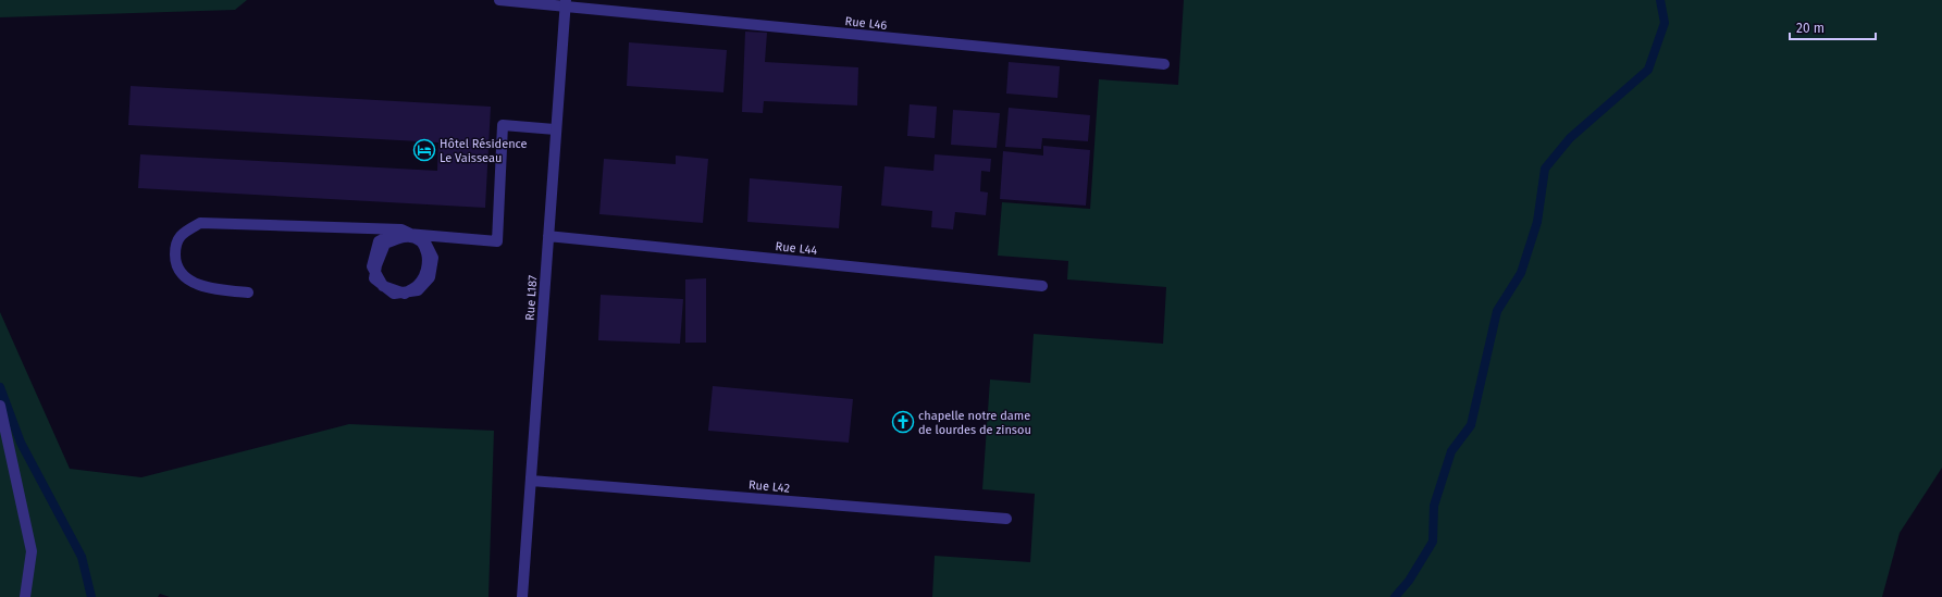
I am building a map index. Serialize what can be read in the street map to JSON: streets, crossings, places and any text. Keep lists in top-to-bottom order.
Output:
{
  "streets": {
    "street": [
      "Rue L46",
      "Rue L44",
      "Rue L187",
      "Rue L42"
    ]
  },
  "crossings": [
    ["Rue L46", "Rue L187"],
    ["Rue L44", "Rue L187"],
    ["Rue L187", "Rue L42"]
  ],
  "places": {
    "hotel": ["Hôtel Résidence Le Vaisseau"],
    "church": ["chapelle notre dame de lourdes de zinsou"]
  },
  "scale_bar": "20 m"
}
